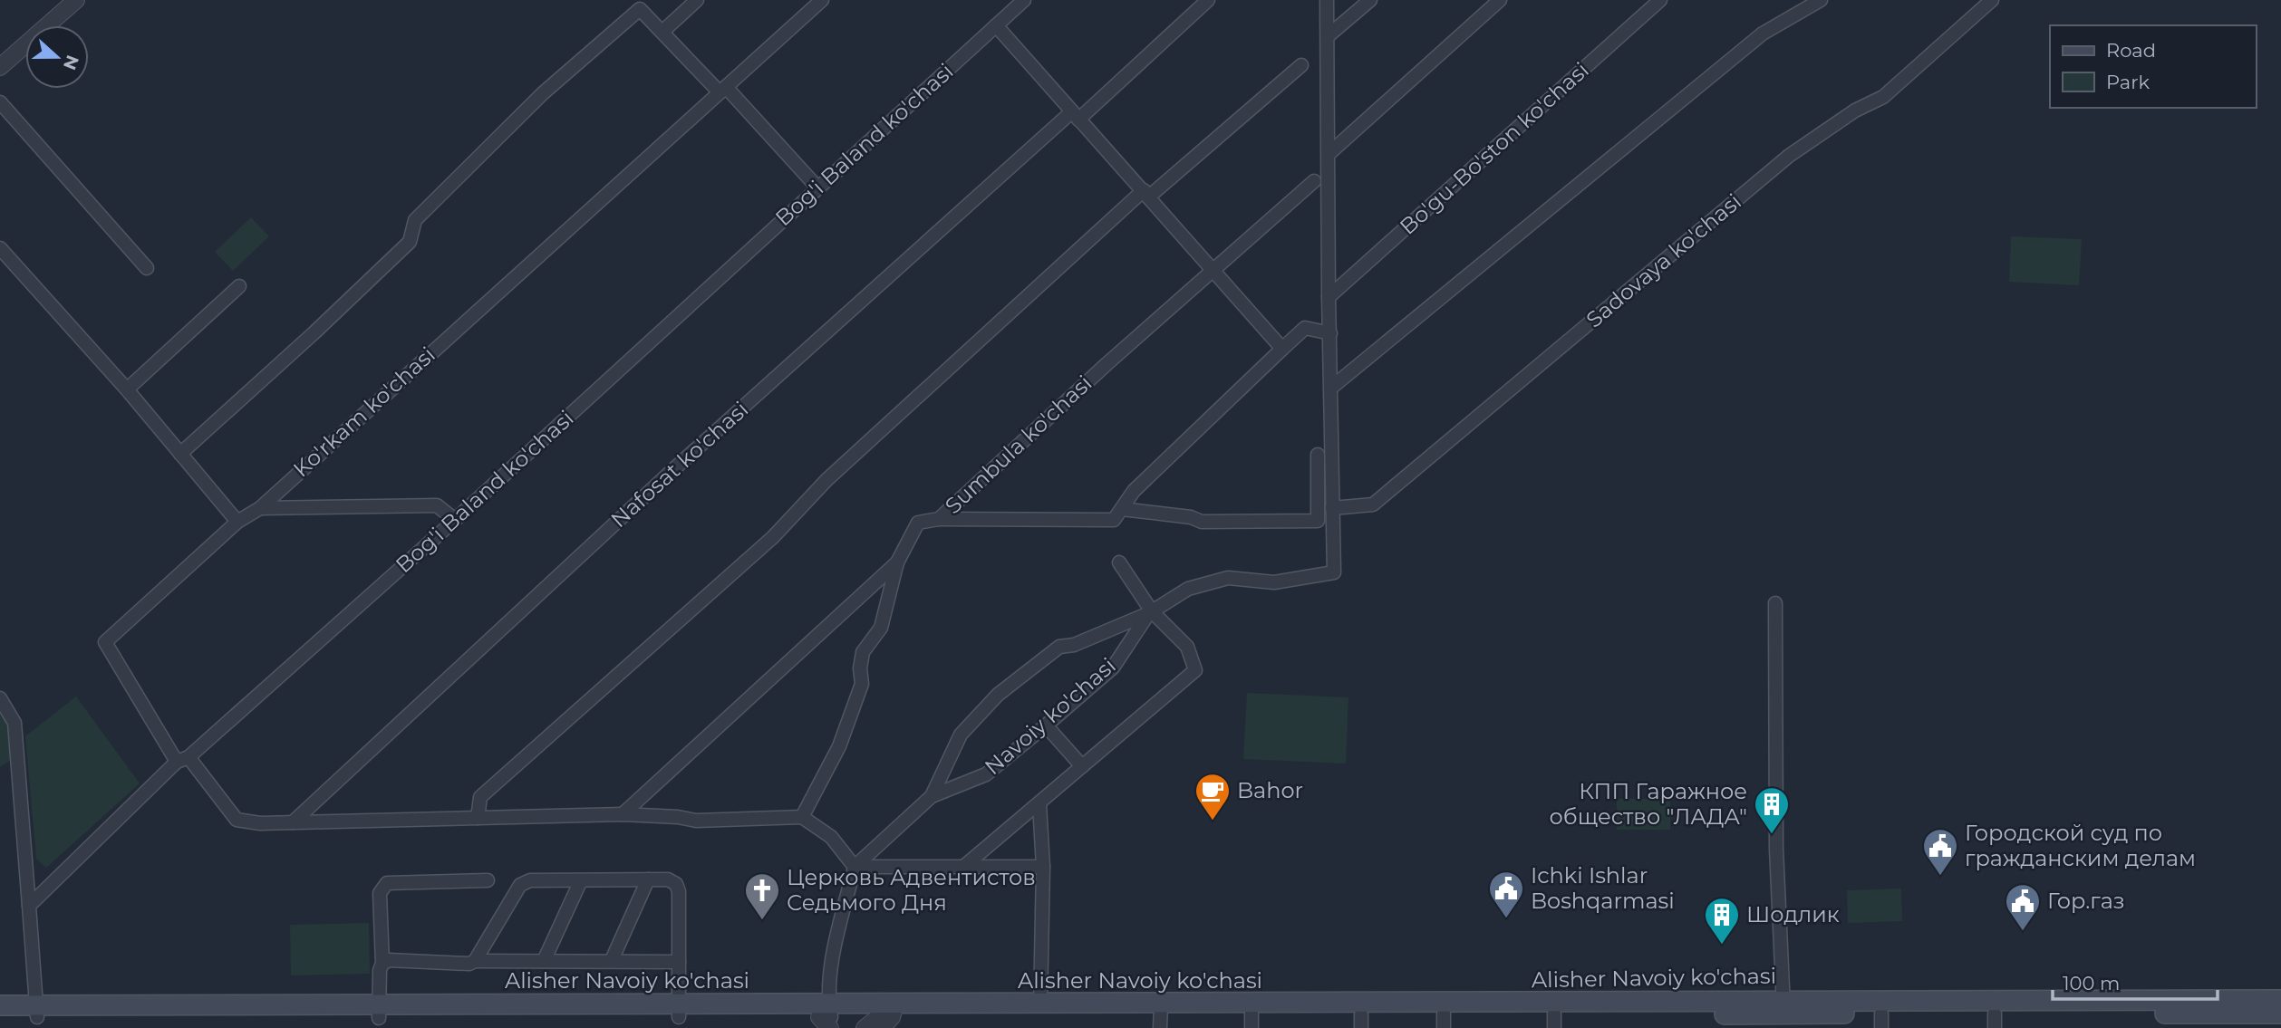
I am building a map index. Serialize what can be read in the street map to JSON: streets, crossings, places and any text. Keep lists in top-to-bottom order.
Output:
{
  "streets": {
    "main road": ["Alisher Navoiy ko'chasi"],
    "street": [
      "Bog'i Baland ko'chasi",
      "Bo'gu-Bo'ston ko'chasi",
      "Sadovaya ko'chasi",
      "Ko'rkam ko'chasi",
      "Sumbula ko'chasi",
      "Nafosat ko'chasi",
      "Navoiy ko'chasi"
    ]
  },
  "crossings": [
    ["Bog'i Baland ko'chasi", "Ko'rkam ko'chasi"]
  ],
  "places": {
    "cafe": ["Bahor"],
    "building": ["КПП Гаражное общество \"ЛАДА\"", "Шодлик"],
    "public building": ["Городской суд по гражданским делам", "Ichki Ishlar Boshqarmasi", "Гор.газ"],
    "church": ["Церковь Адвентистов Седьмого Дня"]
  },
  "legend": ["Road", "Park"],
  "scale_bar": "100 m",
  "north": "right"
}
